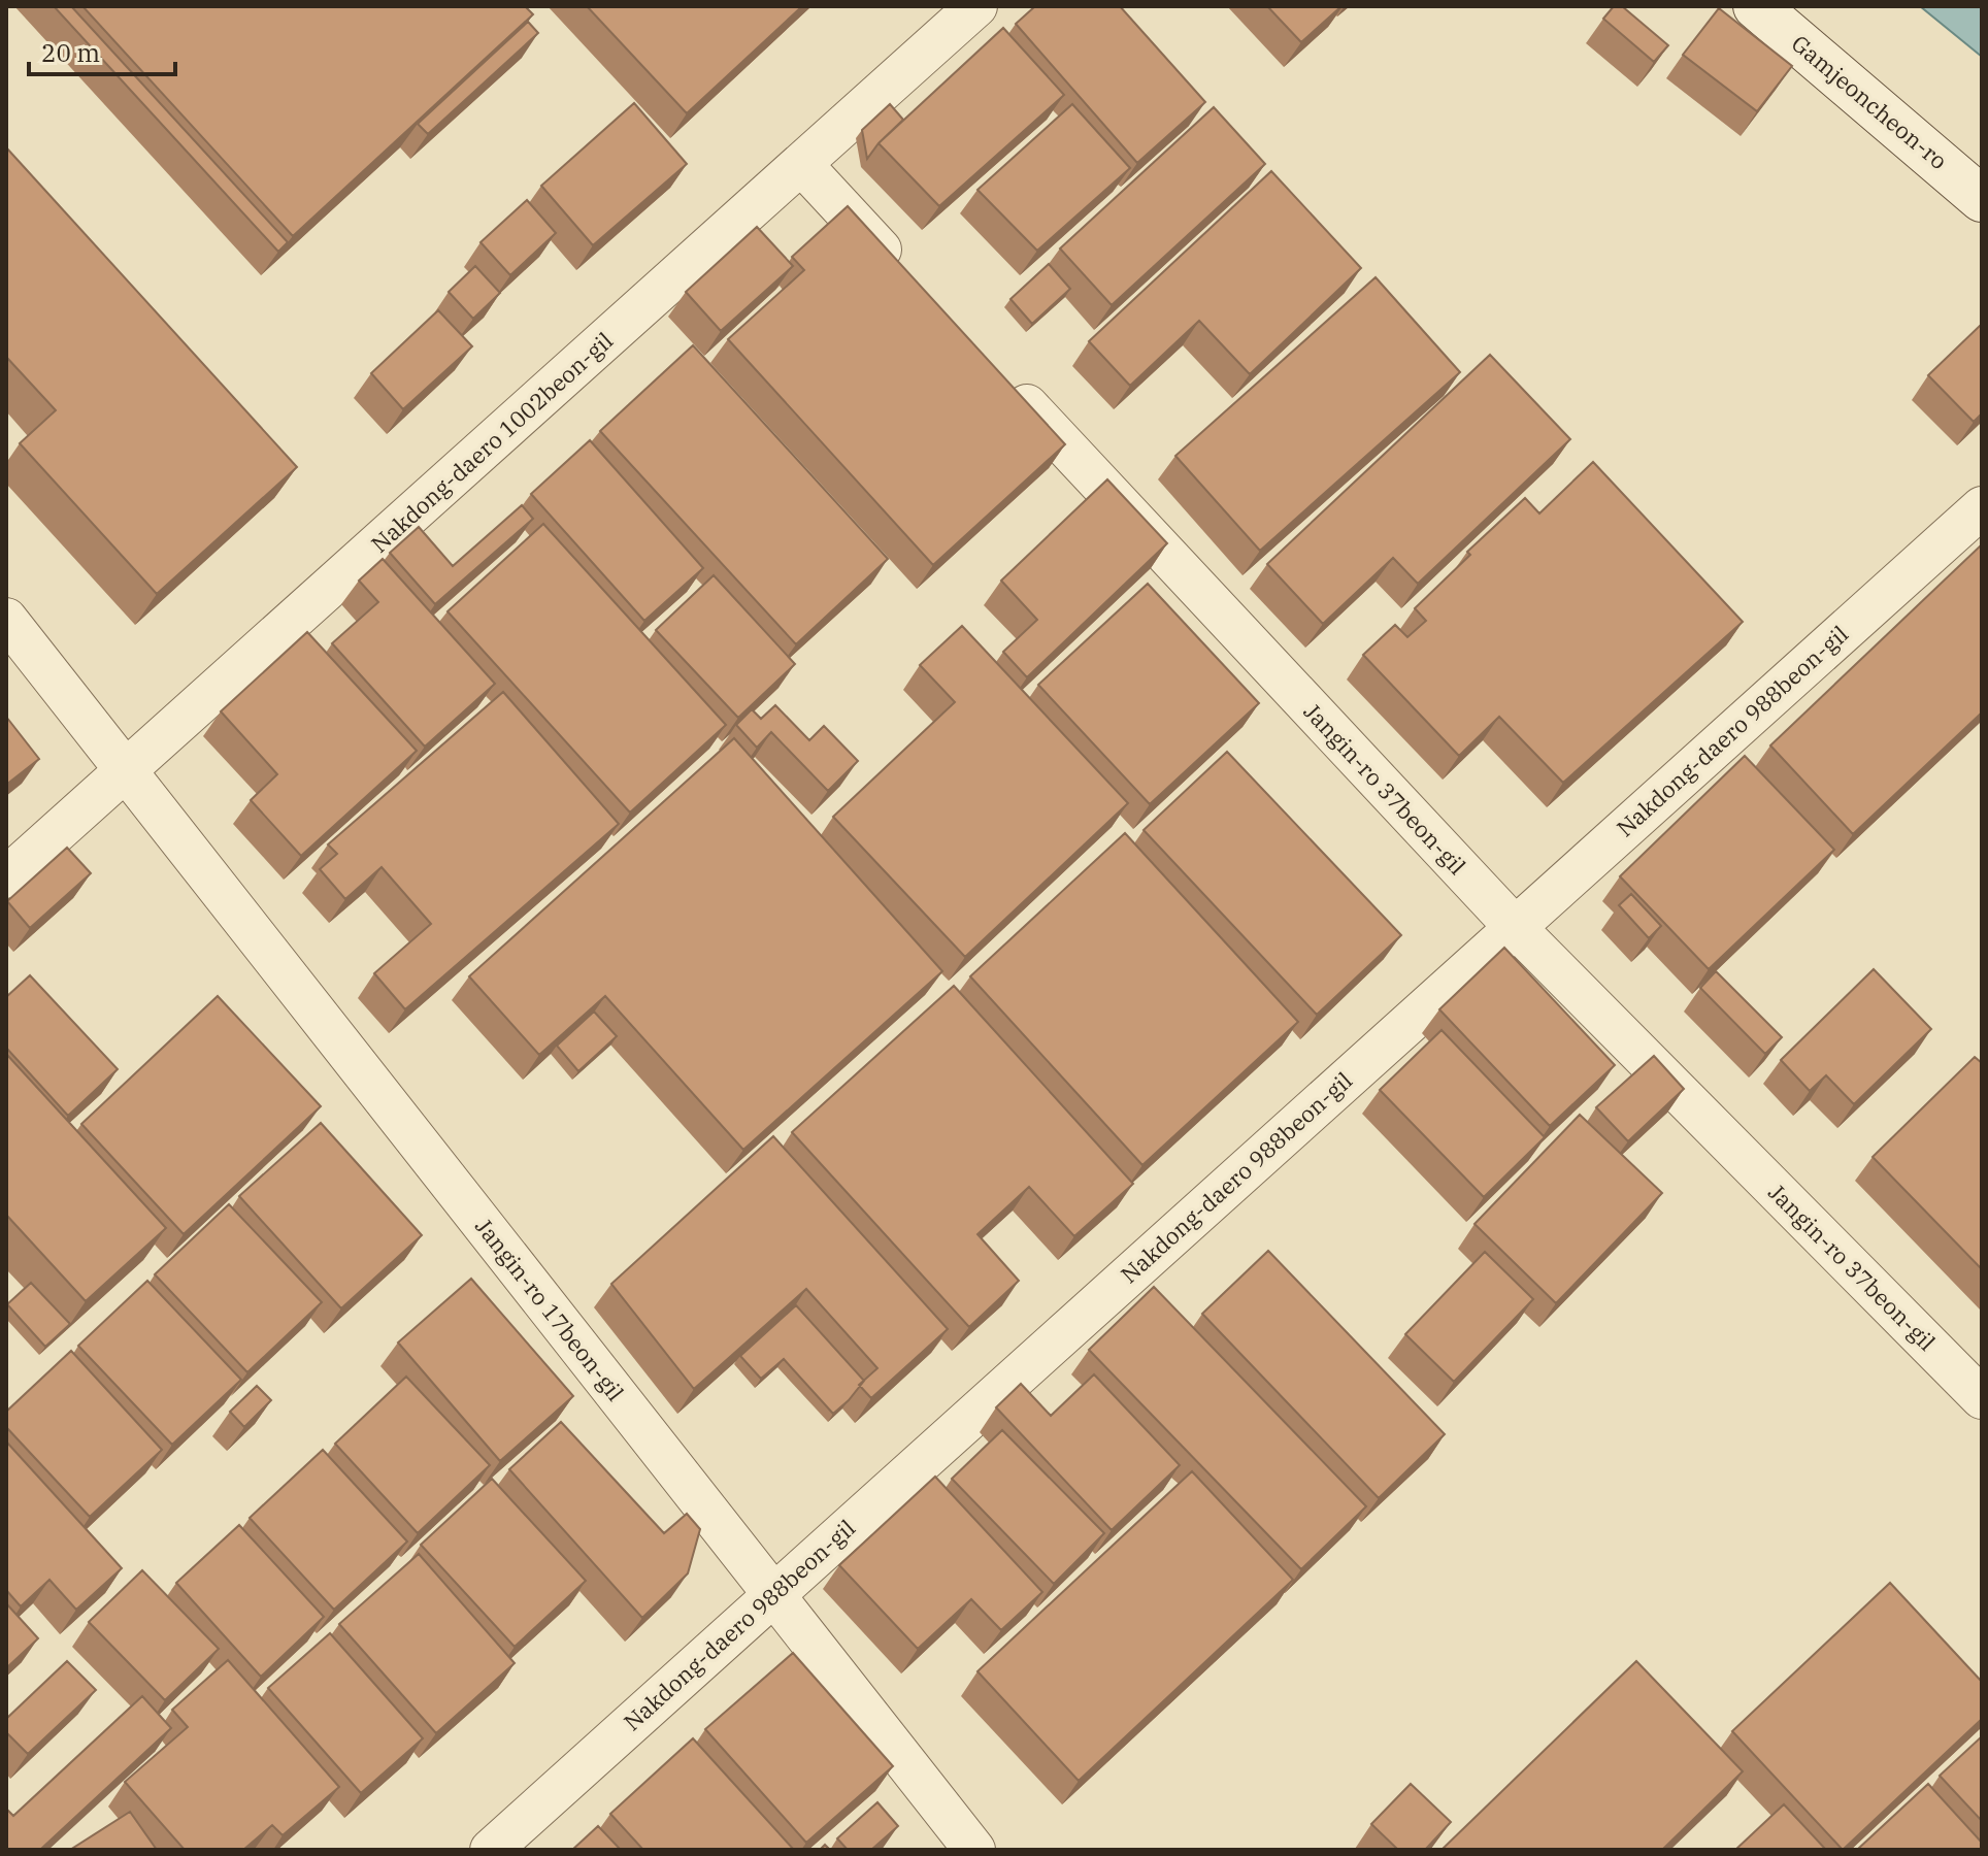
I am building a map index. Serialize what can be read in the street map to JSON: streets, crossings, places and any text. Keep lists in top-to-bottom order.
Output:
{
  "streets": {
    "street": [
      "Gamjeoncheon-ro",
      "Nakdong-daero 1002beon-gil",
      "Nakdong-daero 988beon-gil",
      "Jangin-ro 37beon-gil",
      "Jangin-ro 17beon-gil"
    ]
  },
  "crossings": [
    ["Nakdong-daero 1002beon-gil", "Jangin-ro 17beon-gil"],
    ["Nakdong-daero 988beon-gil", "Jangin-ro 37beon-gil"],
    ["Nakdong-daero 988beon-gil", "Jangin-ro 17beon-gil"]
  ],
  "scale_bar": "20 m"
}
